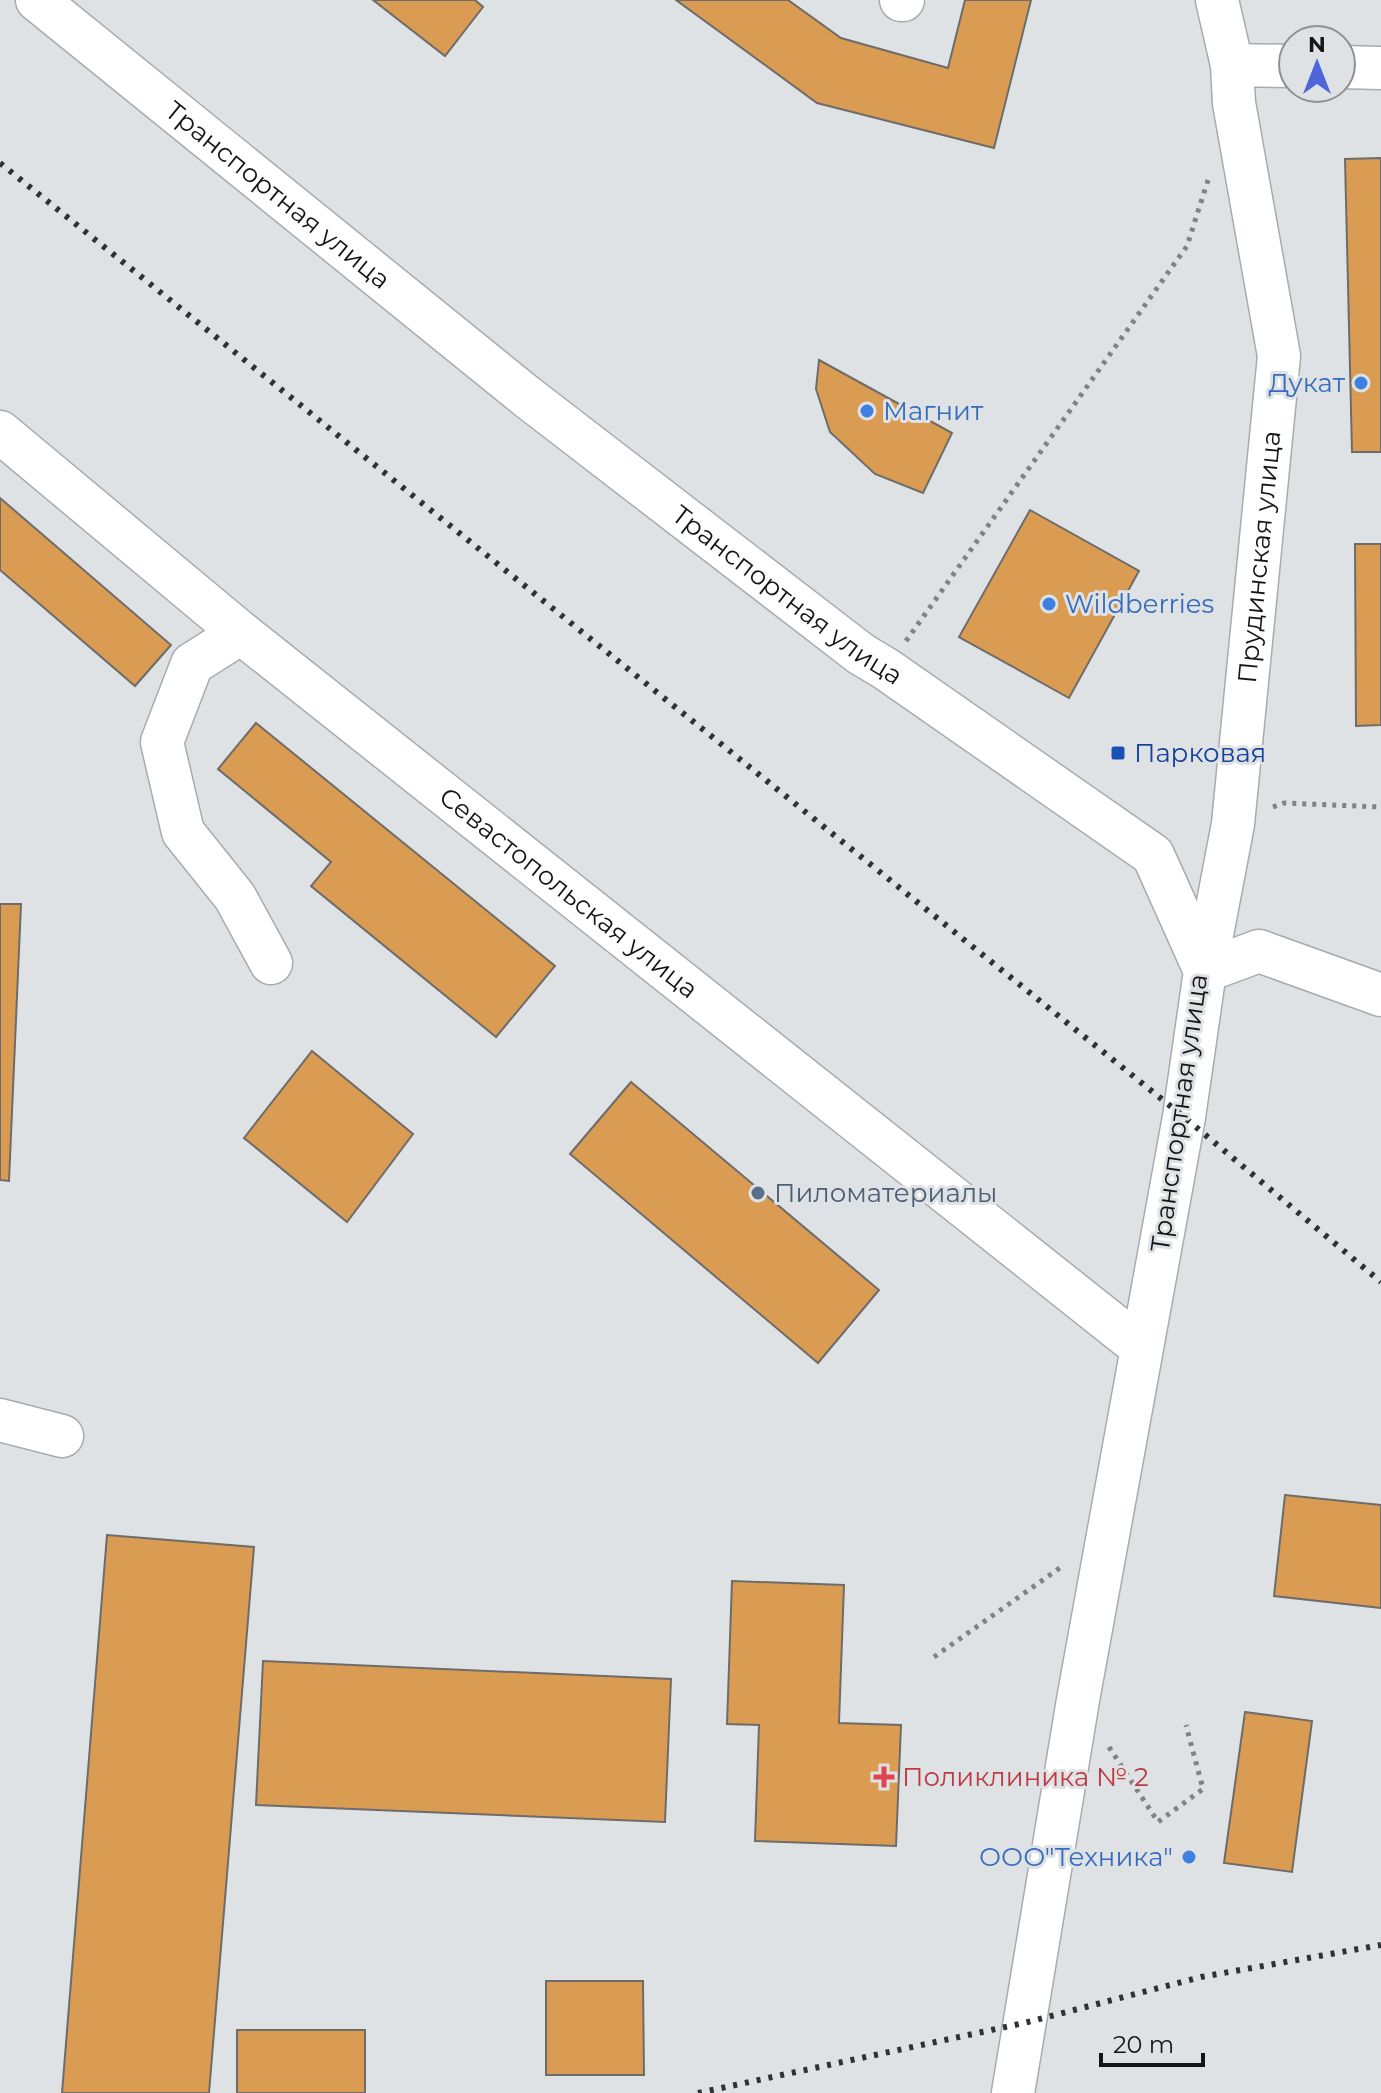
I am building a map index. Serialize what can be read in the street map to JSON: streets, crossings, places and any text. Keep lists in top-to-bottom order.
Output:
{
  "streets": {
    "street": ["Транспортная улица", "Прудинская улица", "Севастопольская улица"]
  },
  "crossings": [
    ["Транспортная улица", "Прудинская улица"],
    ["Транспортная улица", "Севастопольская улица"]
  ],
  "places": {
    "other": [
      "Дукат",
      "Магнит",
      "Wildberries",
      "Пиломатериалы",
      "ООО\"Техника\""
    ],
    "transit": ["Парковая"],
    "health": ["Поликлиника № 2"]
  },
  "scale_bar": "20 m",
  "north": "top"
}
